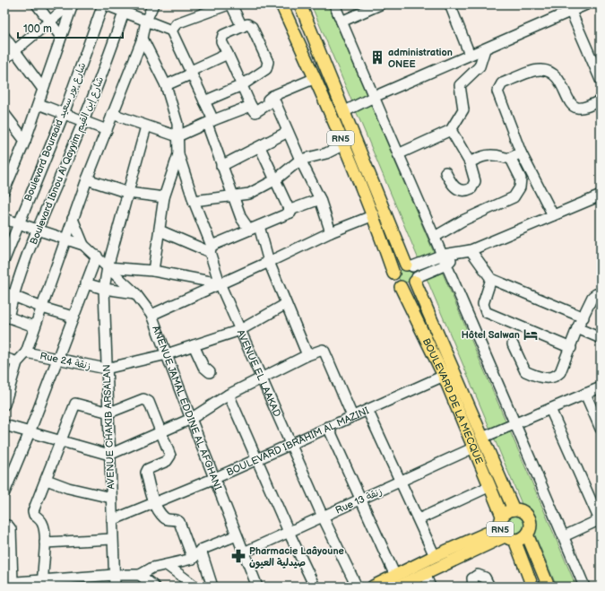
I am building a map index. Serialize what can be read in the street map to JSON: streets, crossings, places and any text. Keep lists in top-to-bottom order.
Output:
{
  "streets": {
    "main road": ["RN5", "BOULEVARD DE LA MECQUE"],
    "street": [
      "Boulevard Boursaid شارع بور سعيد",
      "Boulevard Ibnou Al Qayyim شارع إبن القيم",
      "Rue 24 زنقة",
      "AVENUE EL LAAKAD",
      "ANENUE JAMAL EDDINE AL AFGHANI",
      "AVENUE CHAKIB ARSALAN",
      "BOULEVARD IBRAHIM AL MAZINI",
      "Rue 13 زنقة"
    ]
  },
  "crossings": [
    ["RN5", "BOULEVARD DE LA MECQUE"],
    ["Rue 24 زنقة", "AVENUE EL LAAKAD"],
    ["Rue 24 زنقة", "ANENUE JAMAL EDDINE AL AFGHANI"],
    ["Rue 24 زنقة", "AVENUE CHAKIB ARSALAN"],
    ["AVENUE EL LAAKAD", "BOULEVARD IBRAHIM AL MAZINI"],
    ["AVENUE EL LAAKAD", "Rue 13 زنقة"],
    ["BOULEVARD DE LA MECQUE", "BOULEVARD IBRAHIM AL MAZINI"],
    ["BOULEVARD DE LA MECQUE", "Rue 13 زنقة"],
    ["ANENUE JAMAL EDDINE AL AFGHANI", "AVENUE CHAKIB ARSALAN"],
    ["ANENUE JAMAL EDDINE AL AFGHANI", "BOULEVARD IBRAHIM AL MAZINI"],
    ["ANENUE JAMAL EDDINE AL AFGHANI", "Rue 13 زنقة"],
    ["AVENUE CHAKIB ARSALAN", "BOULEVARD IBRAHIM AL MAZINI"]
  ],
  "places": {
    "building": ["administration ONEE"],
    "hotel": ["Hôtel Salwan"],
    "pharmacy": ["Pharmacie Laâyoune صيدلية العيون"]
  },
  "scale_bar": "100 m"
}
